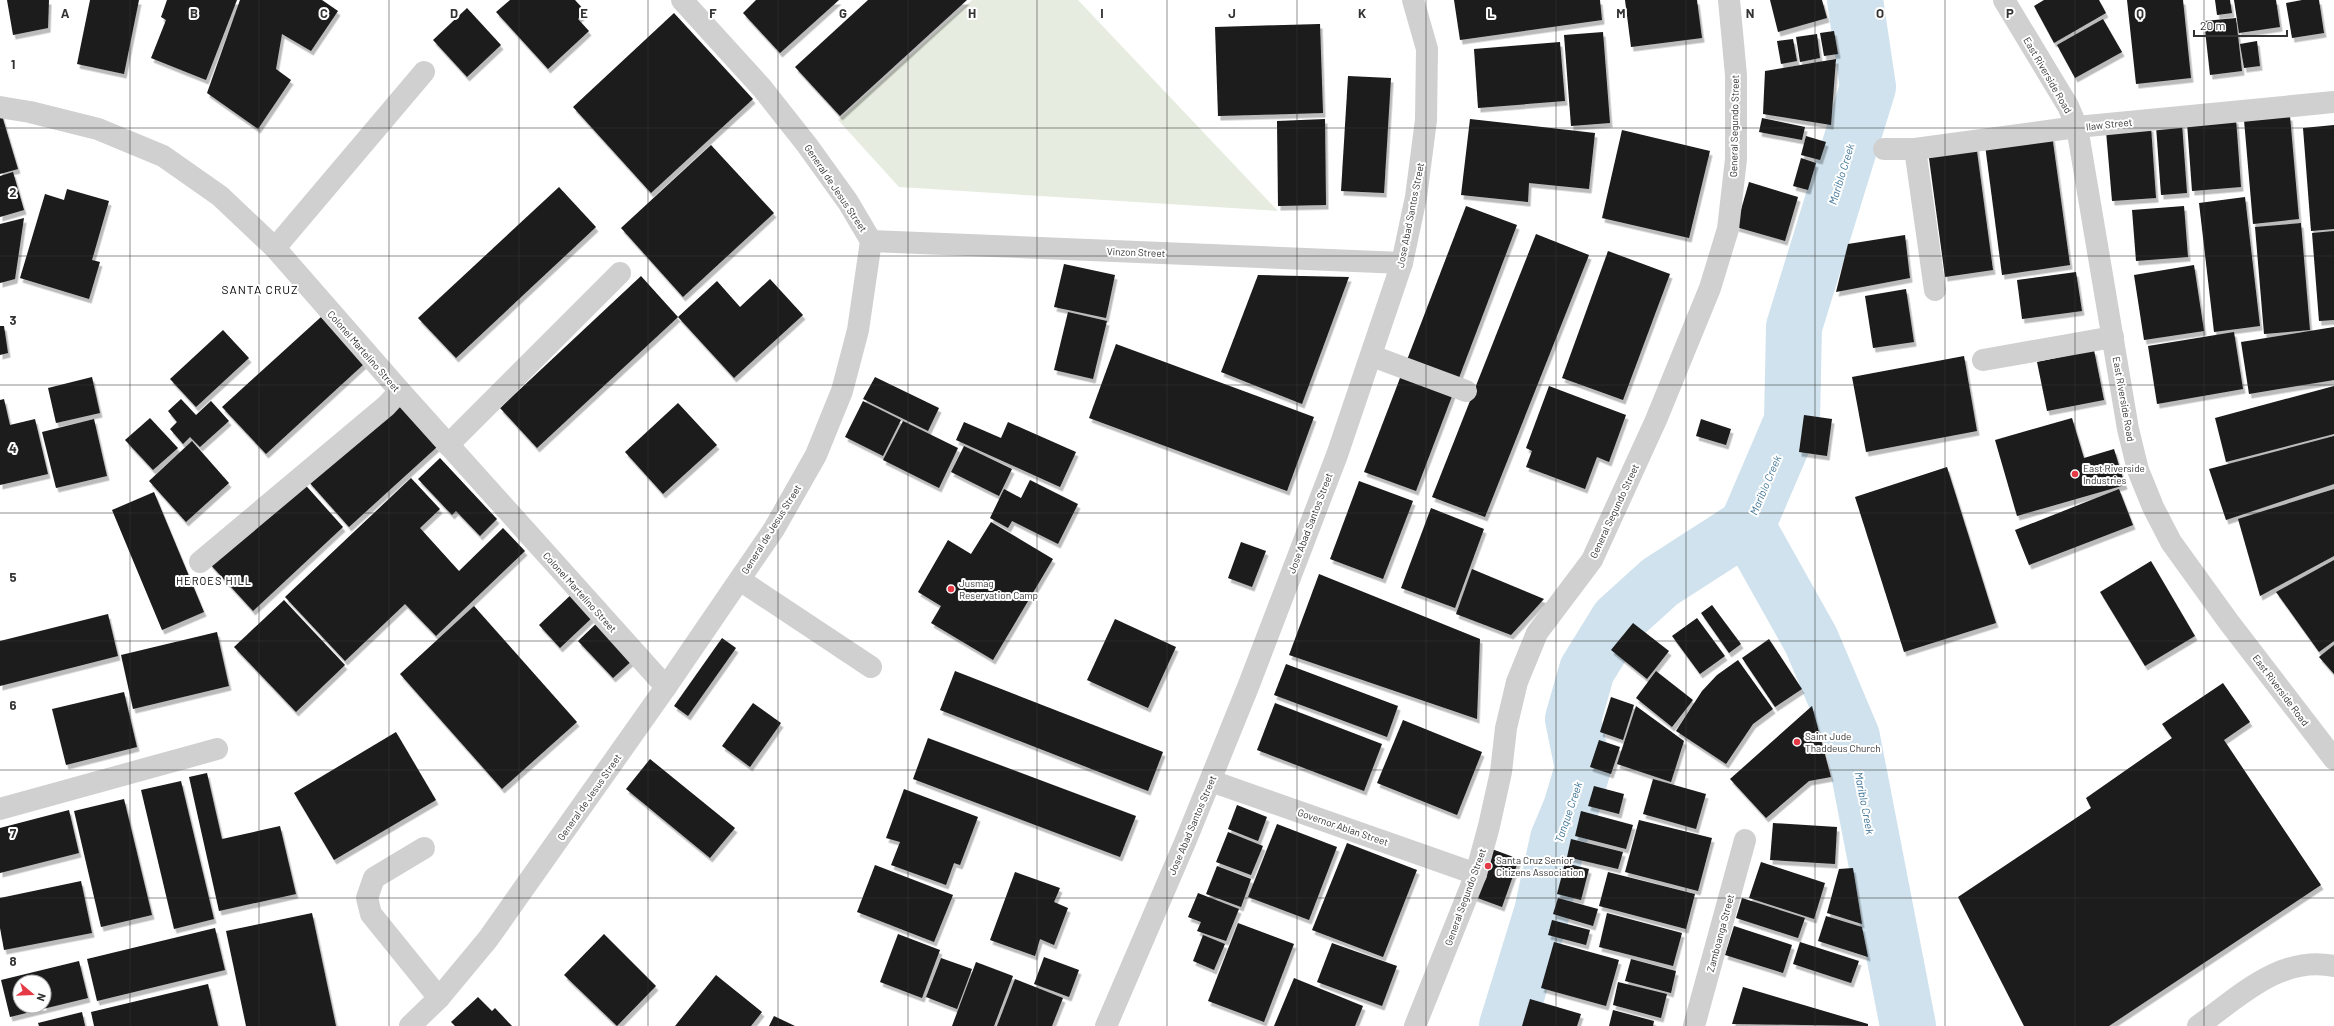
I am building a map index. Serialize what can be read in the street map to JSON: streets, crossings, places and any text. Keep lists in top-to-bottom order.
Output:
{
  "streets": {
    "street": [
      "East Riverside Road",
      "Ilaw Street",
      "General Segundo Street",
      "General de Jesus Street",
      "Jose Abad Santos Street",
      "Vinzon Street",
      "Colonel Martelino Street",
      "Governor Ablan Street",
      "Zamboanga Street"
    ]
  },
  "crossings": [
    ["East Riverside Road", "Ilaw Street"],
    ["General Segundo Street", "Governor Ablan Street"],
    ["General de Jesus Street", "Vinzon Street"],
    ["General de Jesus Street", "Colonel Martelino Street"],
    ["Jose Abad Santos Street", "Vinzon Street"],
    ["Jose Abad Santos Street", "Governor Ablan Street"]
  ],
  "districts": ["SANTA CRUZ", "HEROES HILL"],
  "water": ["Mariblo Creek", "Tanque Creek"],
  "places": [
    "East Riverside Industries",
    "Jusmag Reservation Camp",
    "Saint Jude Thaddeus Church",
    "Santa Cruz Senior Citizens Association"
  ],
  "scale_bar": "20 m",
  "north": "right",
  "grid": {
    "columns": [
      "A",
      "B",
      "C",
      "D",
      "E",
      "F",
      "G",
      "H",
      "I",
      "J",
      "K",
      "L",
      "M",
      "N",
      "O",
      "P",
      "Q"
    ],
    "rows": [
      "1",
      "2",
      "3",
      "4",
      "5",
      "6",
      "7",
      "8"
    ]
  }
}
